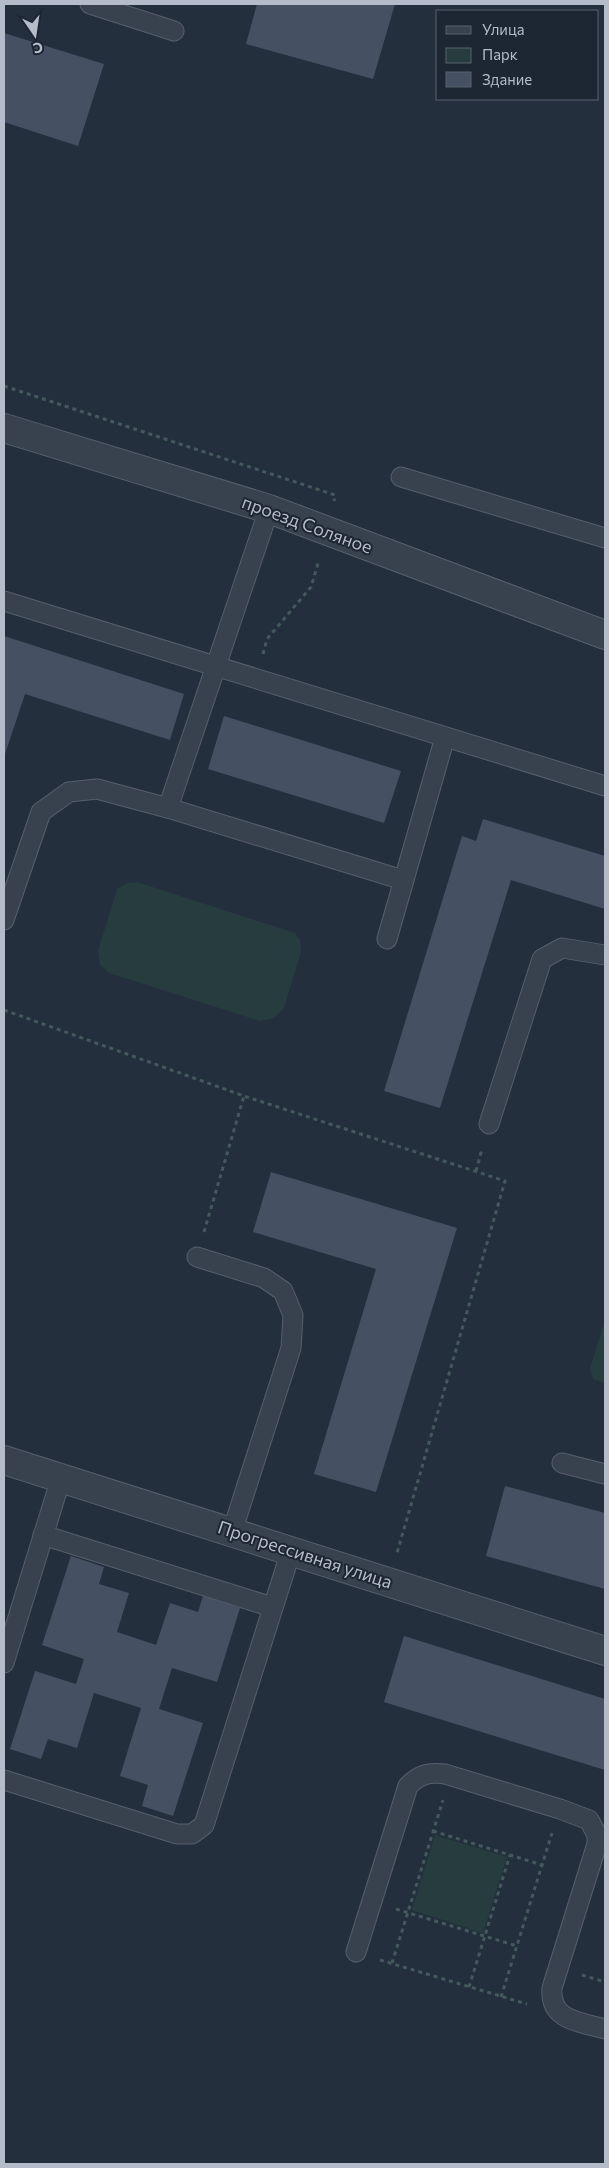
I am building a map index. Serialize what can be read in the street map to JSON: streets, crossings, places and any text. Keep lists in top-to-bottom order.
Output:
{
  "streets": {
    "street": ["проезд Соляное", "Прогрессивная улица"]
  },
  "legend": ["Улица", "Парк", "Здание"],
  "north": "bottom"
}
